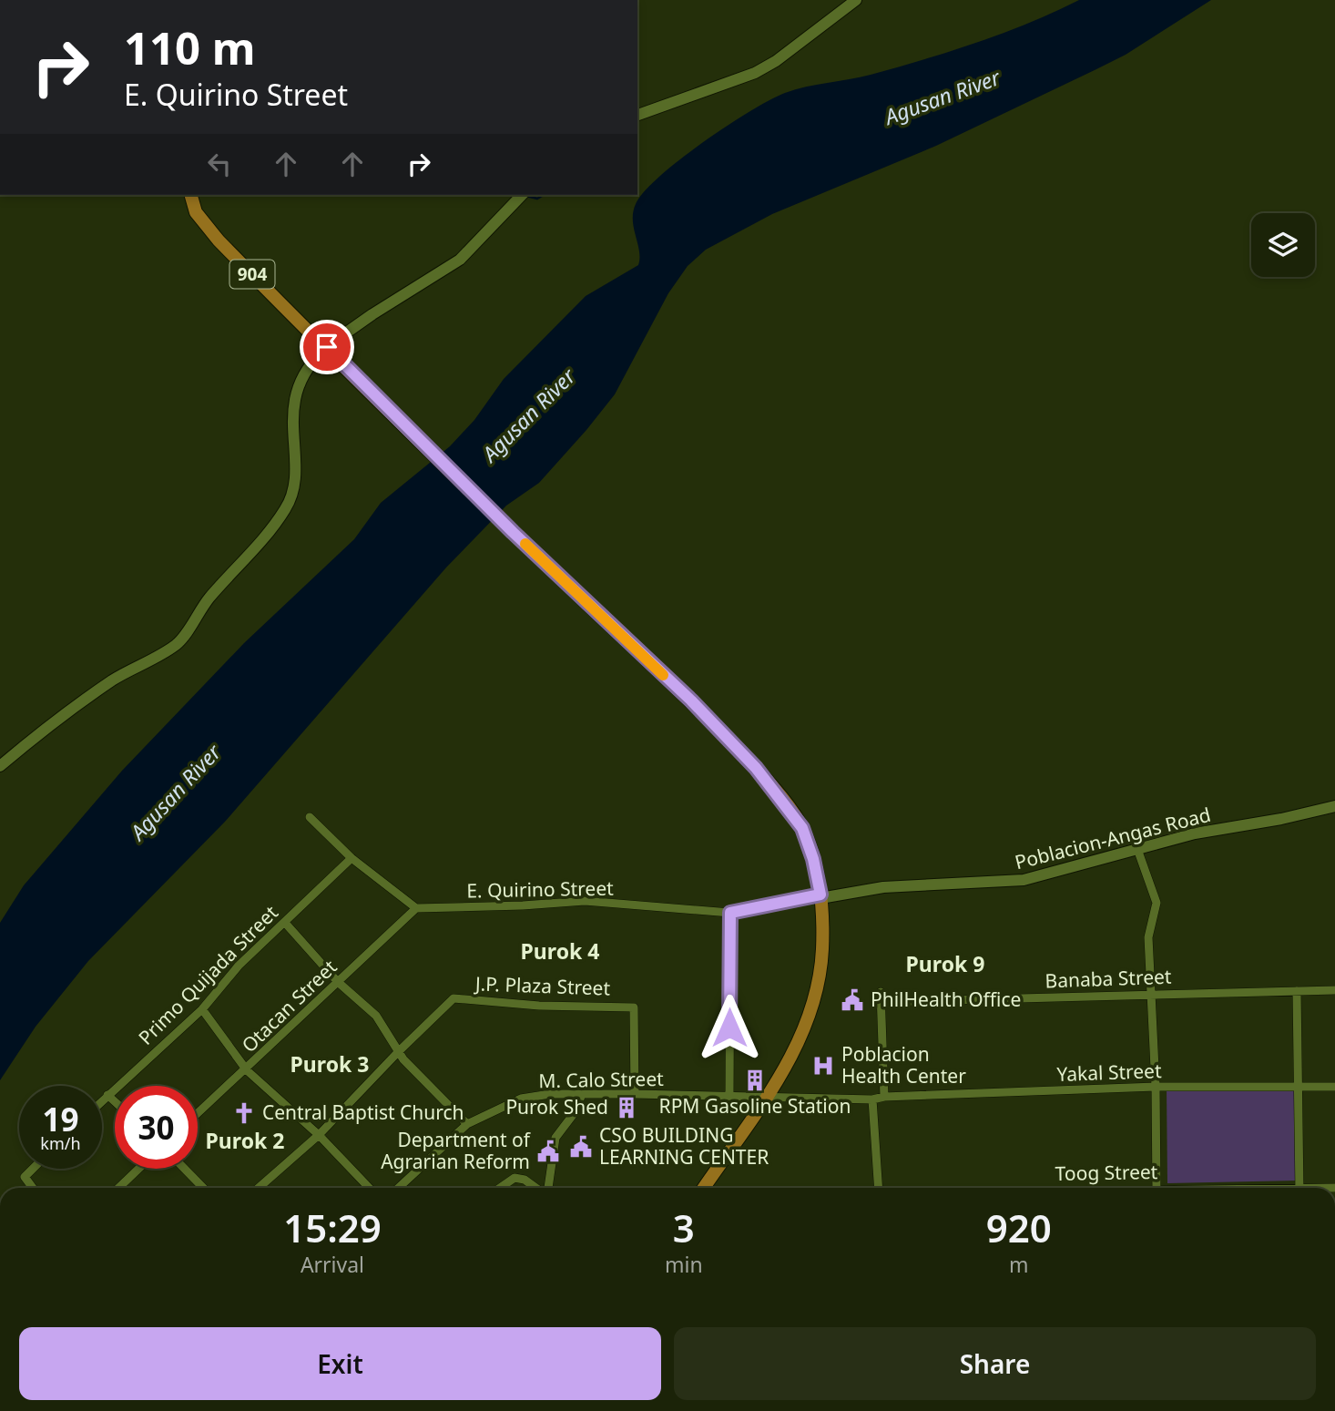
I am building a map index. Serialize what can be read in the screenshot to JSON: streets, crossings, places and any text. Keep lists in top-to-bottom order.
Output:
{
  "streets": {
    "main road": ["904"],
    "street": [
      "Poblacion-Angas Road",
      "E. Quirino Street",
      "Primo Quijada Street",
      "Banaba Street",
      "J.P. Plaza Street",
      "Otacan Street",
      "Yakal Street",
      "M. Calo Street"
    ]
  },
  "crossings": [
    ["904", "Poblacion-Angas Road"],
    ["904", "E. Quirino Street"],
    ["904", "M. Calo Street"],
    ["Poblacion-Angas Road", "E. Quirino Street"],
    ["E. Quirino Street", "Otacan Street"],
    ["J.P. Plaza Street", "M. Calo Street"]
  ],
  "districts": [
    "Purok 4",
    "Purok 9",
    "Purok 3",
    "Purok 2"
  ],
  "water": ["Agusan River"],
  "places": {
    "public building": ["PhilHealth Office", "CSO BUILDING LEARNING CENTER", "Department of Agrarian Reform"],
    "hospital": ["Poblacion Health Center"],
    "building": ["RPM Gasoline Station", "Purok Shed"],
    "church": ["Central Baptist Church"]
  },
  "page": {
    "turn": ["110 m", "E. Quirino Street"],
    "speed": "19 km/h",
    "limit": "30",
    "eta": [
      "15:29",
      "Arrival",
      "3",
      "min",
      "920",
      "m"
    ],
    "buttons": ["Exit", "Share"]
  }
}
